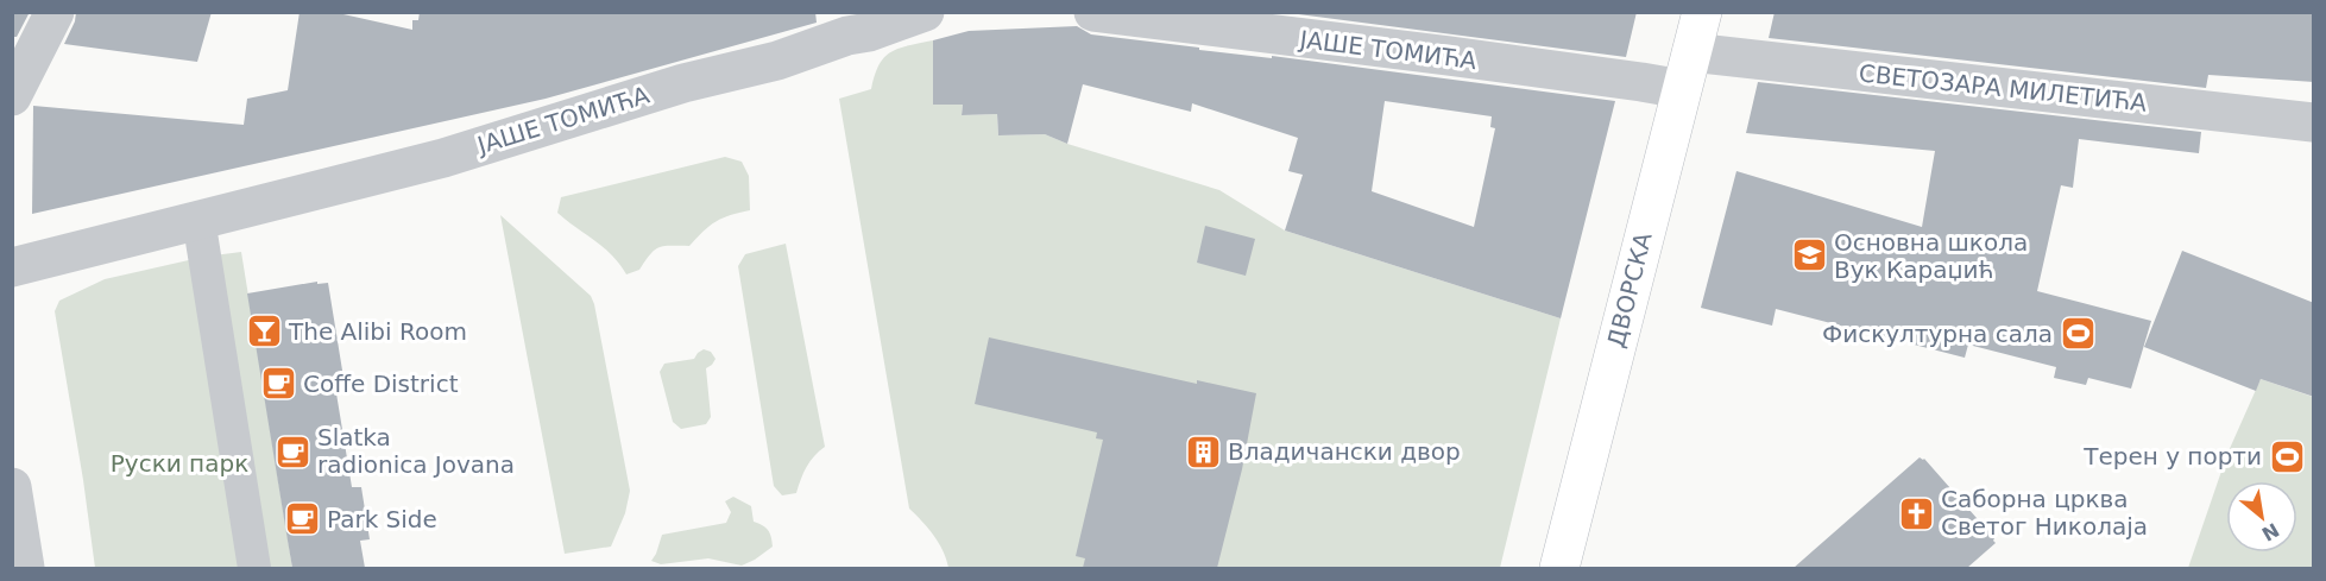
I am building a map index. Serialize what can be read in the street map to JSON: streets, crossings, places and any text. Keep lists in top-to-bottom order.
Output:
{
  "streets": {
    "main road": ["ДВОРСКА"],
    "street": ["ЈАШЕ ТОМИЋА", "СВЕТОЗАРА МИЛЕТИЋА"]
  },
  "crossings": [
    ["ЈАШЕ ТОМИЋА", "СВЕТОЗАРА МИЛЕТИЋА"],
    ["ЈАШЕ ТОМИЋА", "ДВОРСКА"],
    ["СВЕТОЗАРА МИЛЕТИЋА", "ДВОРСКА"]
  ],
  "parks": ["Руски парк"],
  "places": {
    "school or university": ["Основна школа Вук Караџић"],
    "bar": ["The Alibi Room"],
    "sports": ["Фискултурна сала", "Терен у порти"],
    "cafe": ["Coffe District", "Slatka radionica Jovana", "Park Side"],
    "building": ["Владичански двор"],
    "church": ["Саборна црква Светог Николаја"]
  },
  "north": "bottom right"
}
